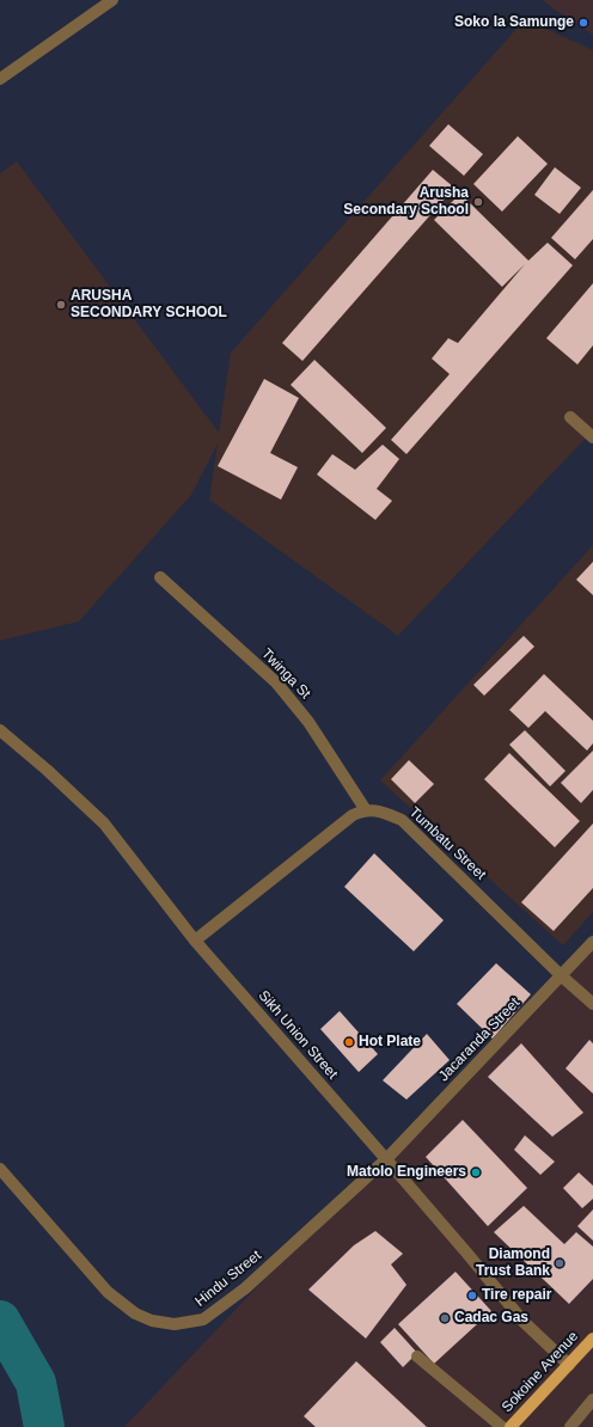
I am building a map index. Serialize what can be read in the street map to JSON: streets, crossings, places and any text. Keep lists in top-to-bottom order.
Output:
{
  "streets": {
    "main road": ["Sokoine Avenue"],
    "street": [
      "Twinga St",
      "Tumbatu Street",
      "Sikh Union Street",
      "Jacaranda Street",
      "Hindu Street"
    ]
  },
  "crossings": [
    ["Twinga St", "Tumbatu Street"],
    ["Tumbatu Street", "Jacaranda Street"],
    ["Sikh Union Street", "Jacaranda Street"],
    ["Sikh Union Street", "Hindu Street"],
    ["Sikh Union Street", "Sokoine Avenue"],
    ["Jacaranda Street", "Hindu Street"]
  ],
  "places": [
    "Soko la Samunge",
    "Arusha Secondary School",
    "ARUSHA SECONDARY SCHOOL",
    "Hot Plate",
    "Matolo Engineers",
    "Diamond Trust Bank",
    "Tire repair",
    "Cadac Gas"
  ]
}
